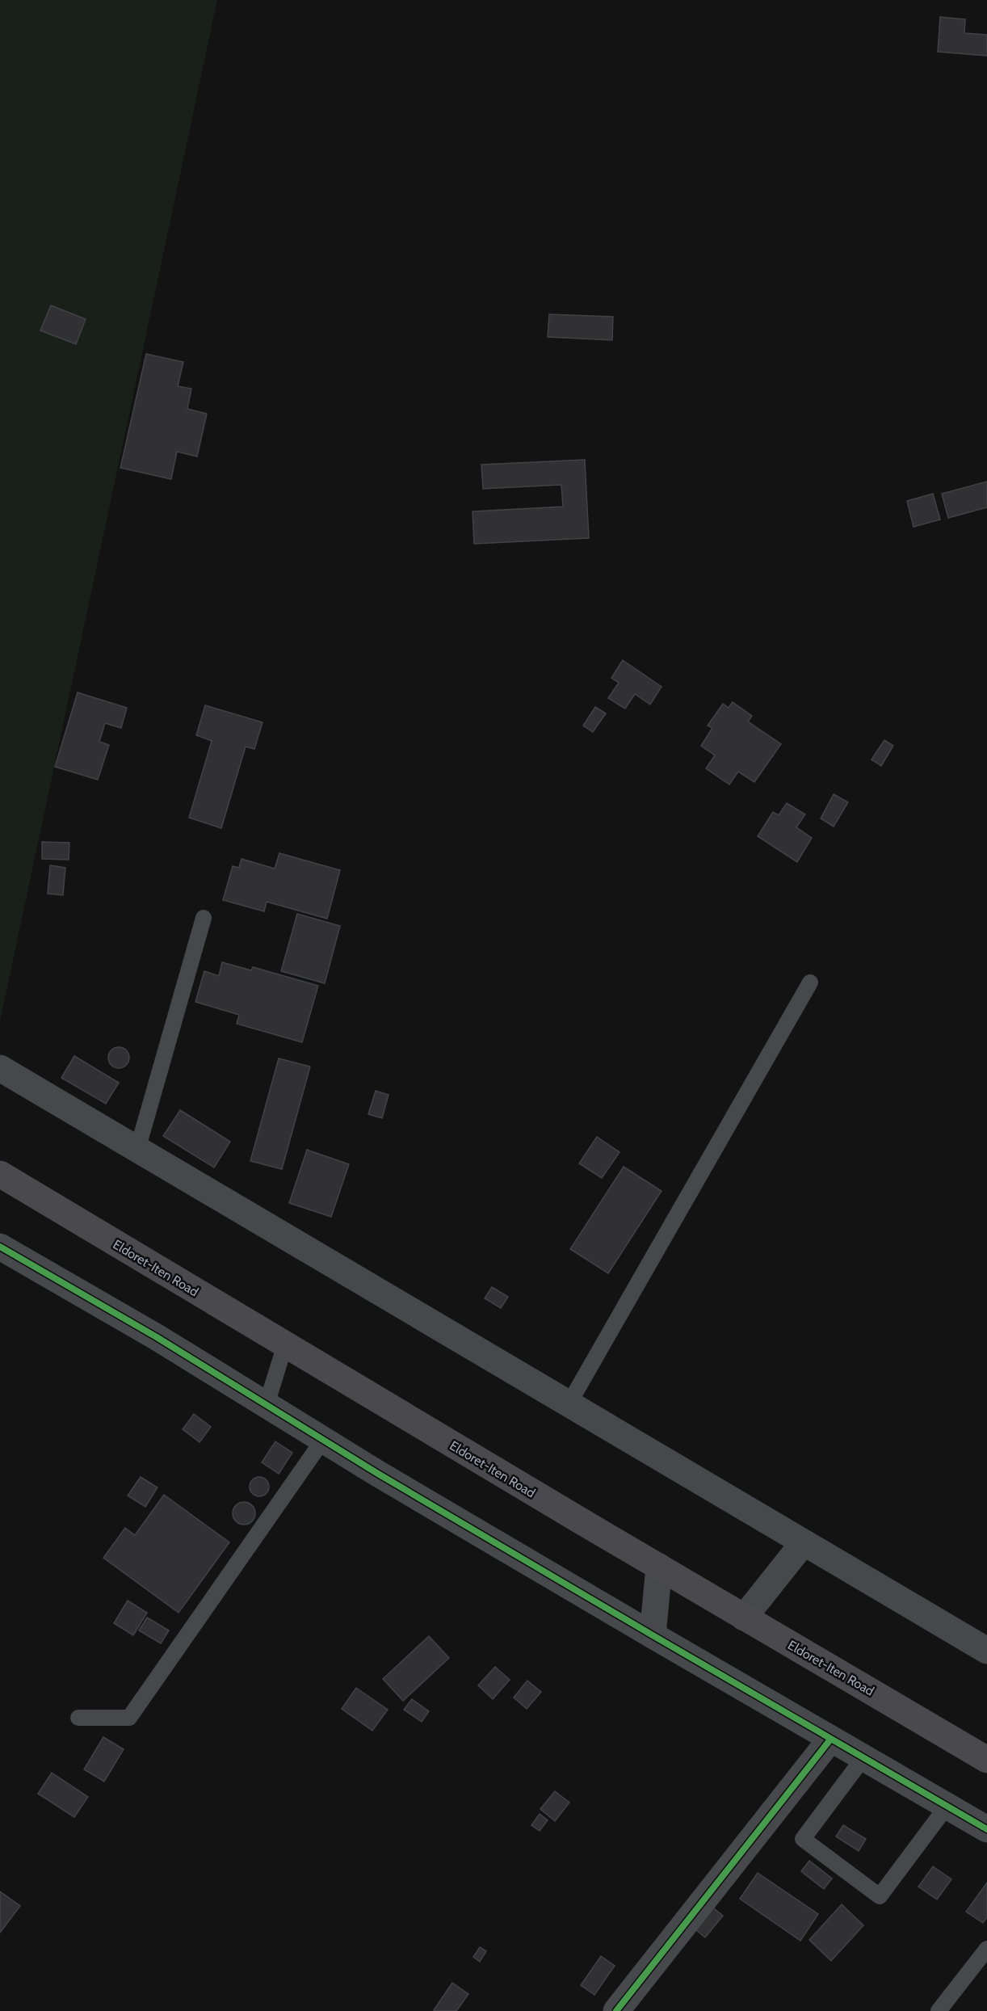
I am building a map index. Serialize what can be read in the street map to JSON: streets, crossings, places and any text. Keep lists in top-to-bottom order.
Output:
{
  "streets": {
    "main road": ["Eldoret-Iten Road"]
  }
}
